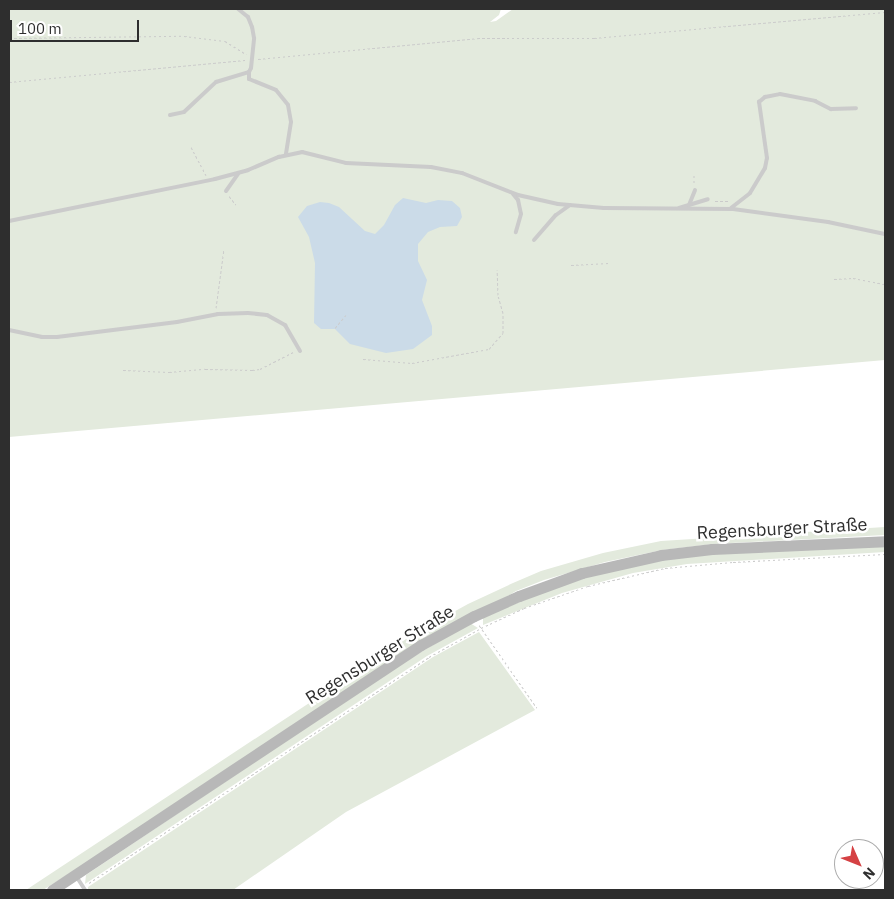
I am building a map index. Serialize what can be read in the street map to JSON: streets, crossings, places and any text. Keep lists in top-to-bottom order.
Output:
{
  "streets": {
    "street": ["Regensburger Straße"]
  },
  "scale_bar": "100 m",
  "north": "bottom right"
}
